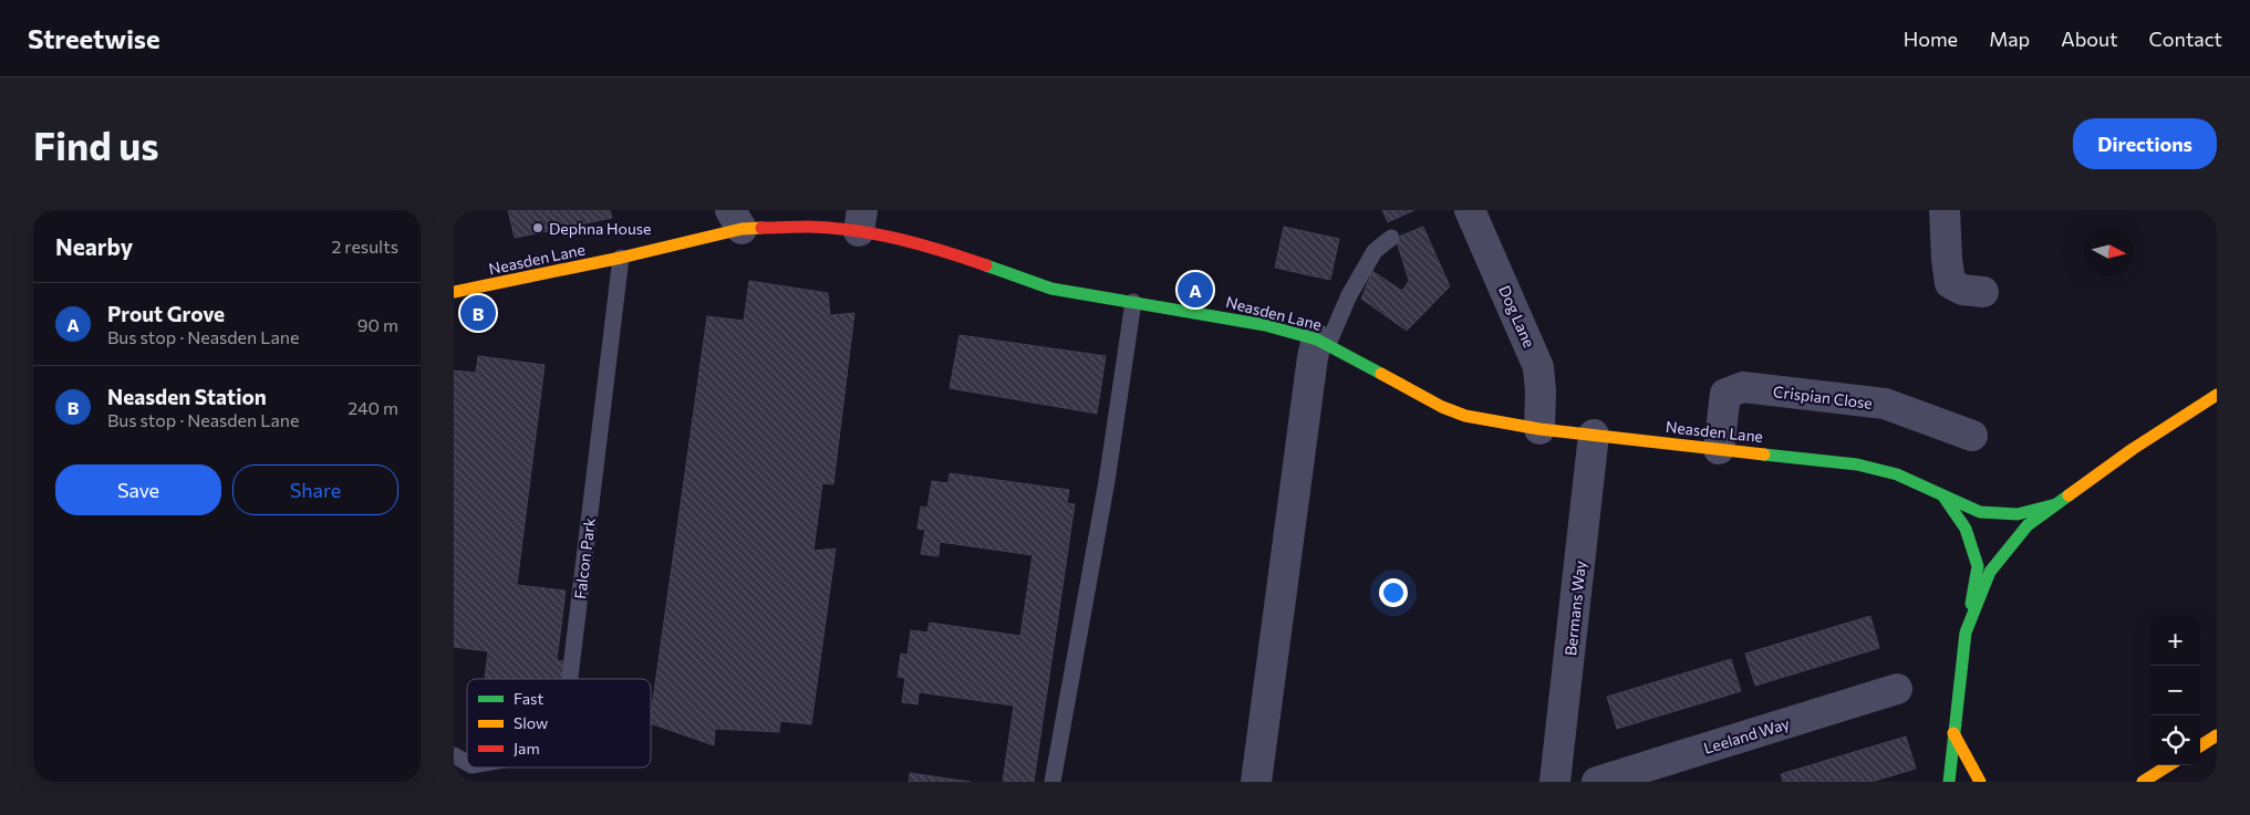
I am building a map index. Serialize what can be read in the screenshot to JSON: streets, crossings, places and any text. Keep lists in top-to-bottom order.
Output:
{
  "streets": {
    "main road": ["Neasden Lane"],
    "street": [
      "Dog Lane",
      "Crispian Close",
      "Bermans Way",
      "Leeland Way"
    ],
    "lane": ["Falcon Park"]
  },
  "crossings": [
    ["Neasden Lane", "Dog Lane"],
    ["Neasden Lane", "Crispian Close"],
    ["Neasden Lane", "Falcon Park"],
    ["Neasden Lane", "Bermans Way"]
  ],
  "places": ["Dephna House"],
  "legend": ["Fast", "Slow", "Jam"],
  "north": "right",
  "page": {
    "header": "Streetwise",
    "nav": [
      "Home",
      "Map",
      "About",
      "Contact"
    ],
    "buttons": [
      "Directions",
      ["Save", "Share"]
    ],
    "title": "Find us",
    "heading": ["Nearby", "2 results"],
    "pins": ["A", "B"],
    "list": [
      {
        "mark": "A",
        "name": "Prout Grove",
        "note": "Bus stop · Neasden Lane",
        "value": "90 m"
      },
      {
        "mark": "B",
        "name": "Neasden Station",
        "note": "Bus stop · Neasden Lane",
        "value": "240 m"
      }
    ],
    "map_buttons": ["+", "−"]
  }
}
